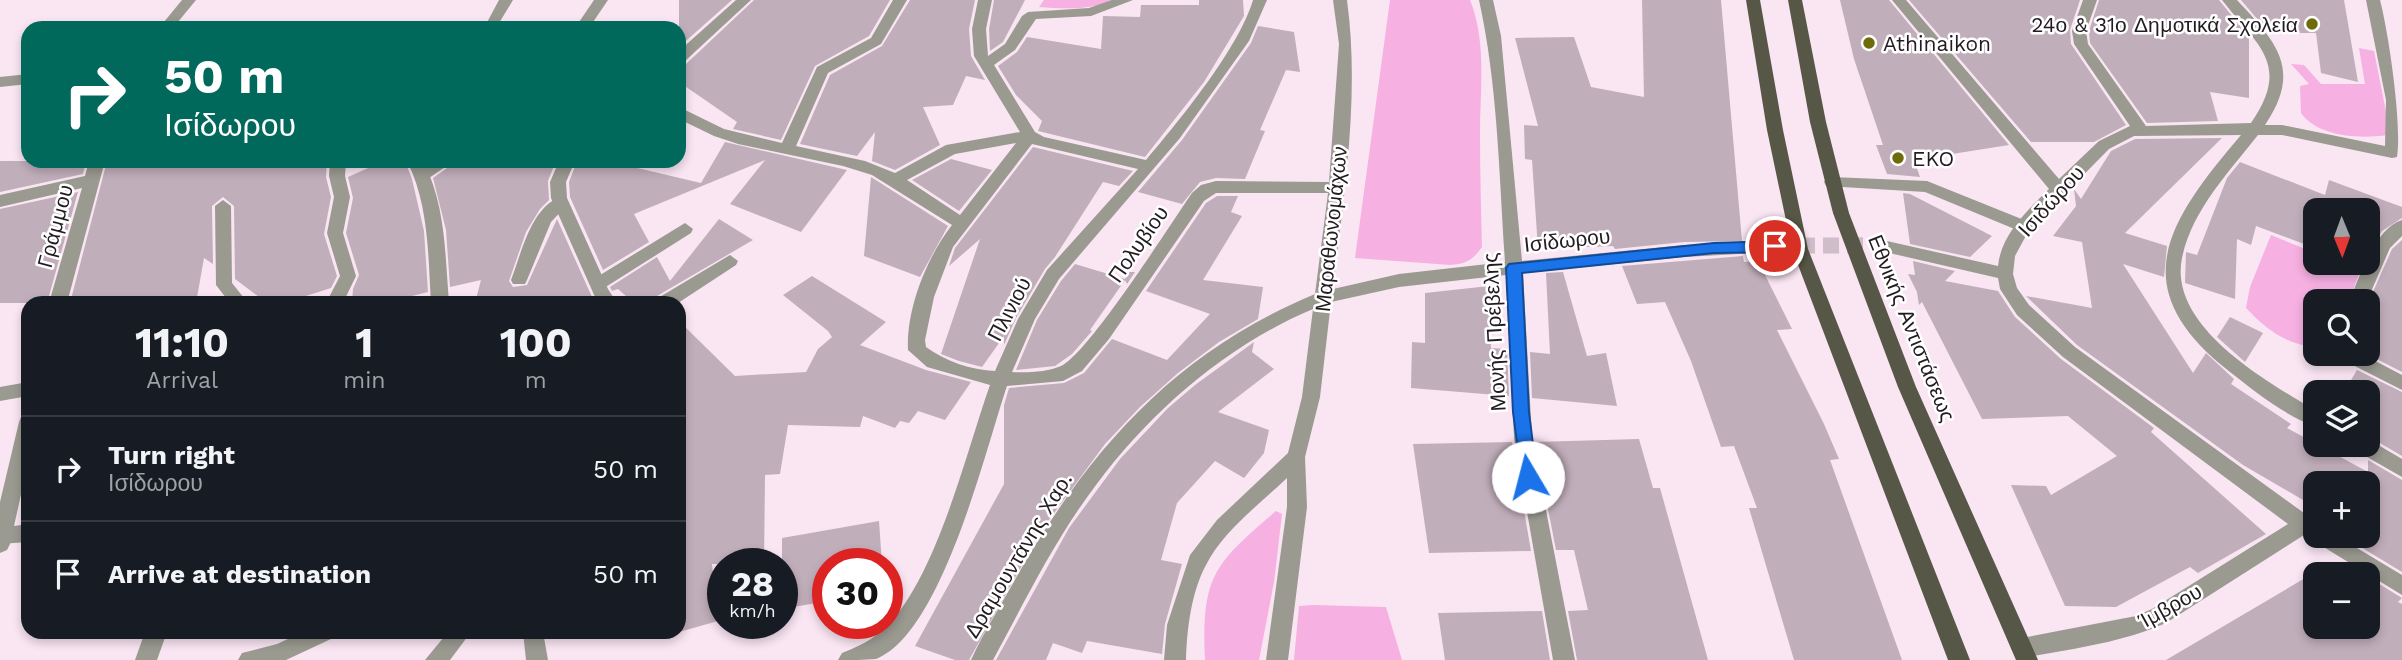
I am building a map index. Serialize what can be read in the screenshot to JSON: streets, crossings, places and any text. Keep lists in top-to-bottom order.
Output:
{
  "streets": {
    "main road": ["Εθνικής Αντιστάσεως"],
    "street": [
      "Ισιδώρου",
      "Γράμμου",
      "Μαραθωνομάχων",
      "Ισίδωρου",
      "Πολυβίου",
      "Πλινιού",
      "Μονής Πρέβελης",
      "Δραμουντάνης Χαρ.",
      "Ίμβρου"
    ]
  },
  "crossings": [
    ["Μαραθωνομάχων", "Ισίδωρου"],
    ["Μαραθωνομάχων", "Πολυβίου"],
    ["Μαραθωνομάχων", "Δραμουντάνης Χαρ."],
    ["Ισίδωρου", "Μονής Πρέβελης"],
    ["Ισίδωρου", "Δραμουντάνης Χαρ."],
    ["Πολυβίου", "Πλινιού"],
    ["Εθνικής Αντιστάσεως", "Ίμβρου"]
  ],
  "places": ["24ο & 31ο Δημοτικά Σχολεία", "Athinaikon", "EKO"],
  "north": "bottom",
  "page": {
    "turn": ["50 m", "Ισίδωρου"],
    "map_buttons": ["+", "−"],
    "eta": [
      "11:10",
      "Arrival",
      "1",
      "min",
      "100",
      "m"
    ],
    "list": [
      {
        "name": "Turn right",
        "note": "Ισίδωρου",
        "value": "50 m"
      },
      {
        "name": "Arrive at destination",
        "value": "50 m"
      }
    ],
    "speed": "28 km/h",
    "limit": "30"
  }
}
